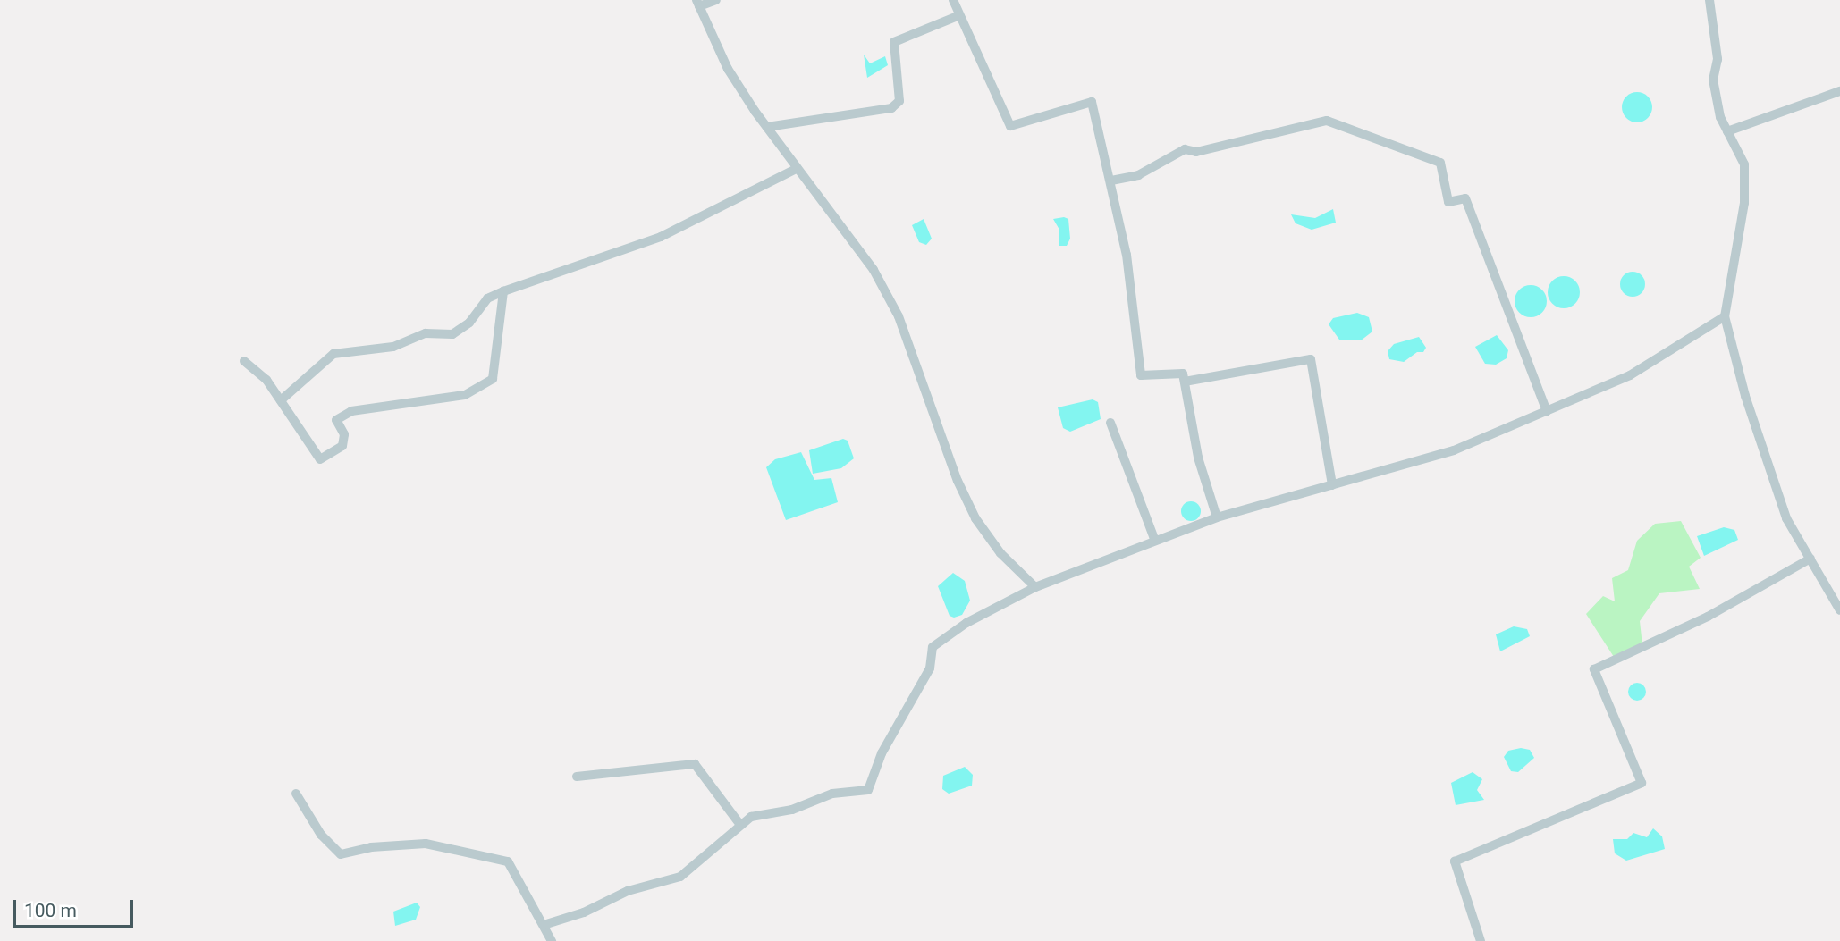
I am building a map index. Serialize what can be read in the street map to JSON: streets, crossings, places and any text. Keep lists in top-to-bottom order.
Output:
{
  "scale_bar": "100 m"
}
